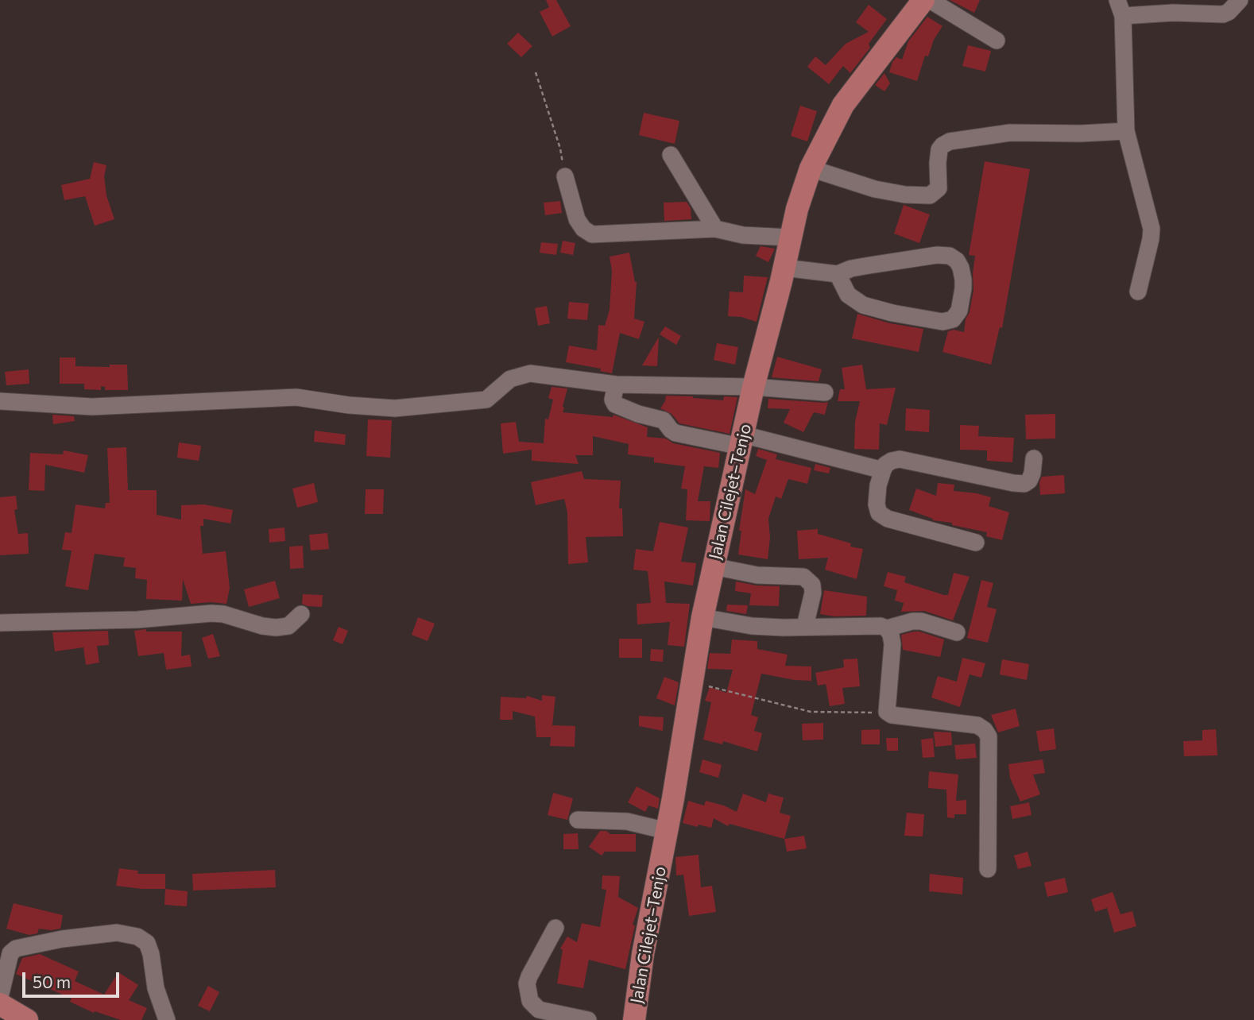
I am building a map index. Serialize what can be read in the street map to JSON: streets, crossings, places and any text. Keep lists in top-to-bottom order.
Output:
{
  "streets": {
    "main road": ["Jalan Cilejet–Tenjo"]
  },
  "scale_bar": "50 m"
}
